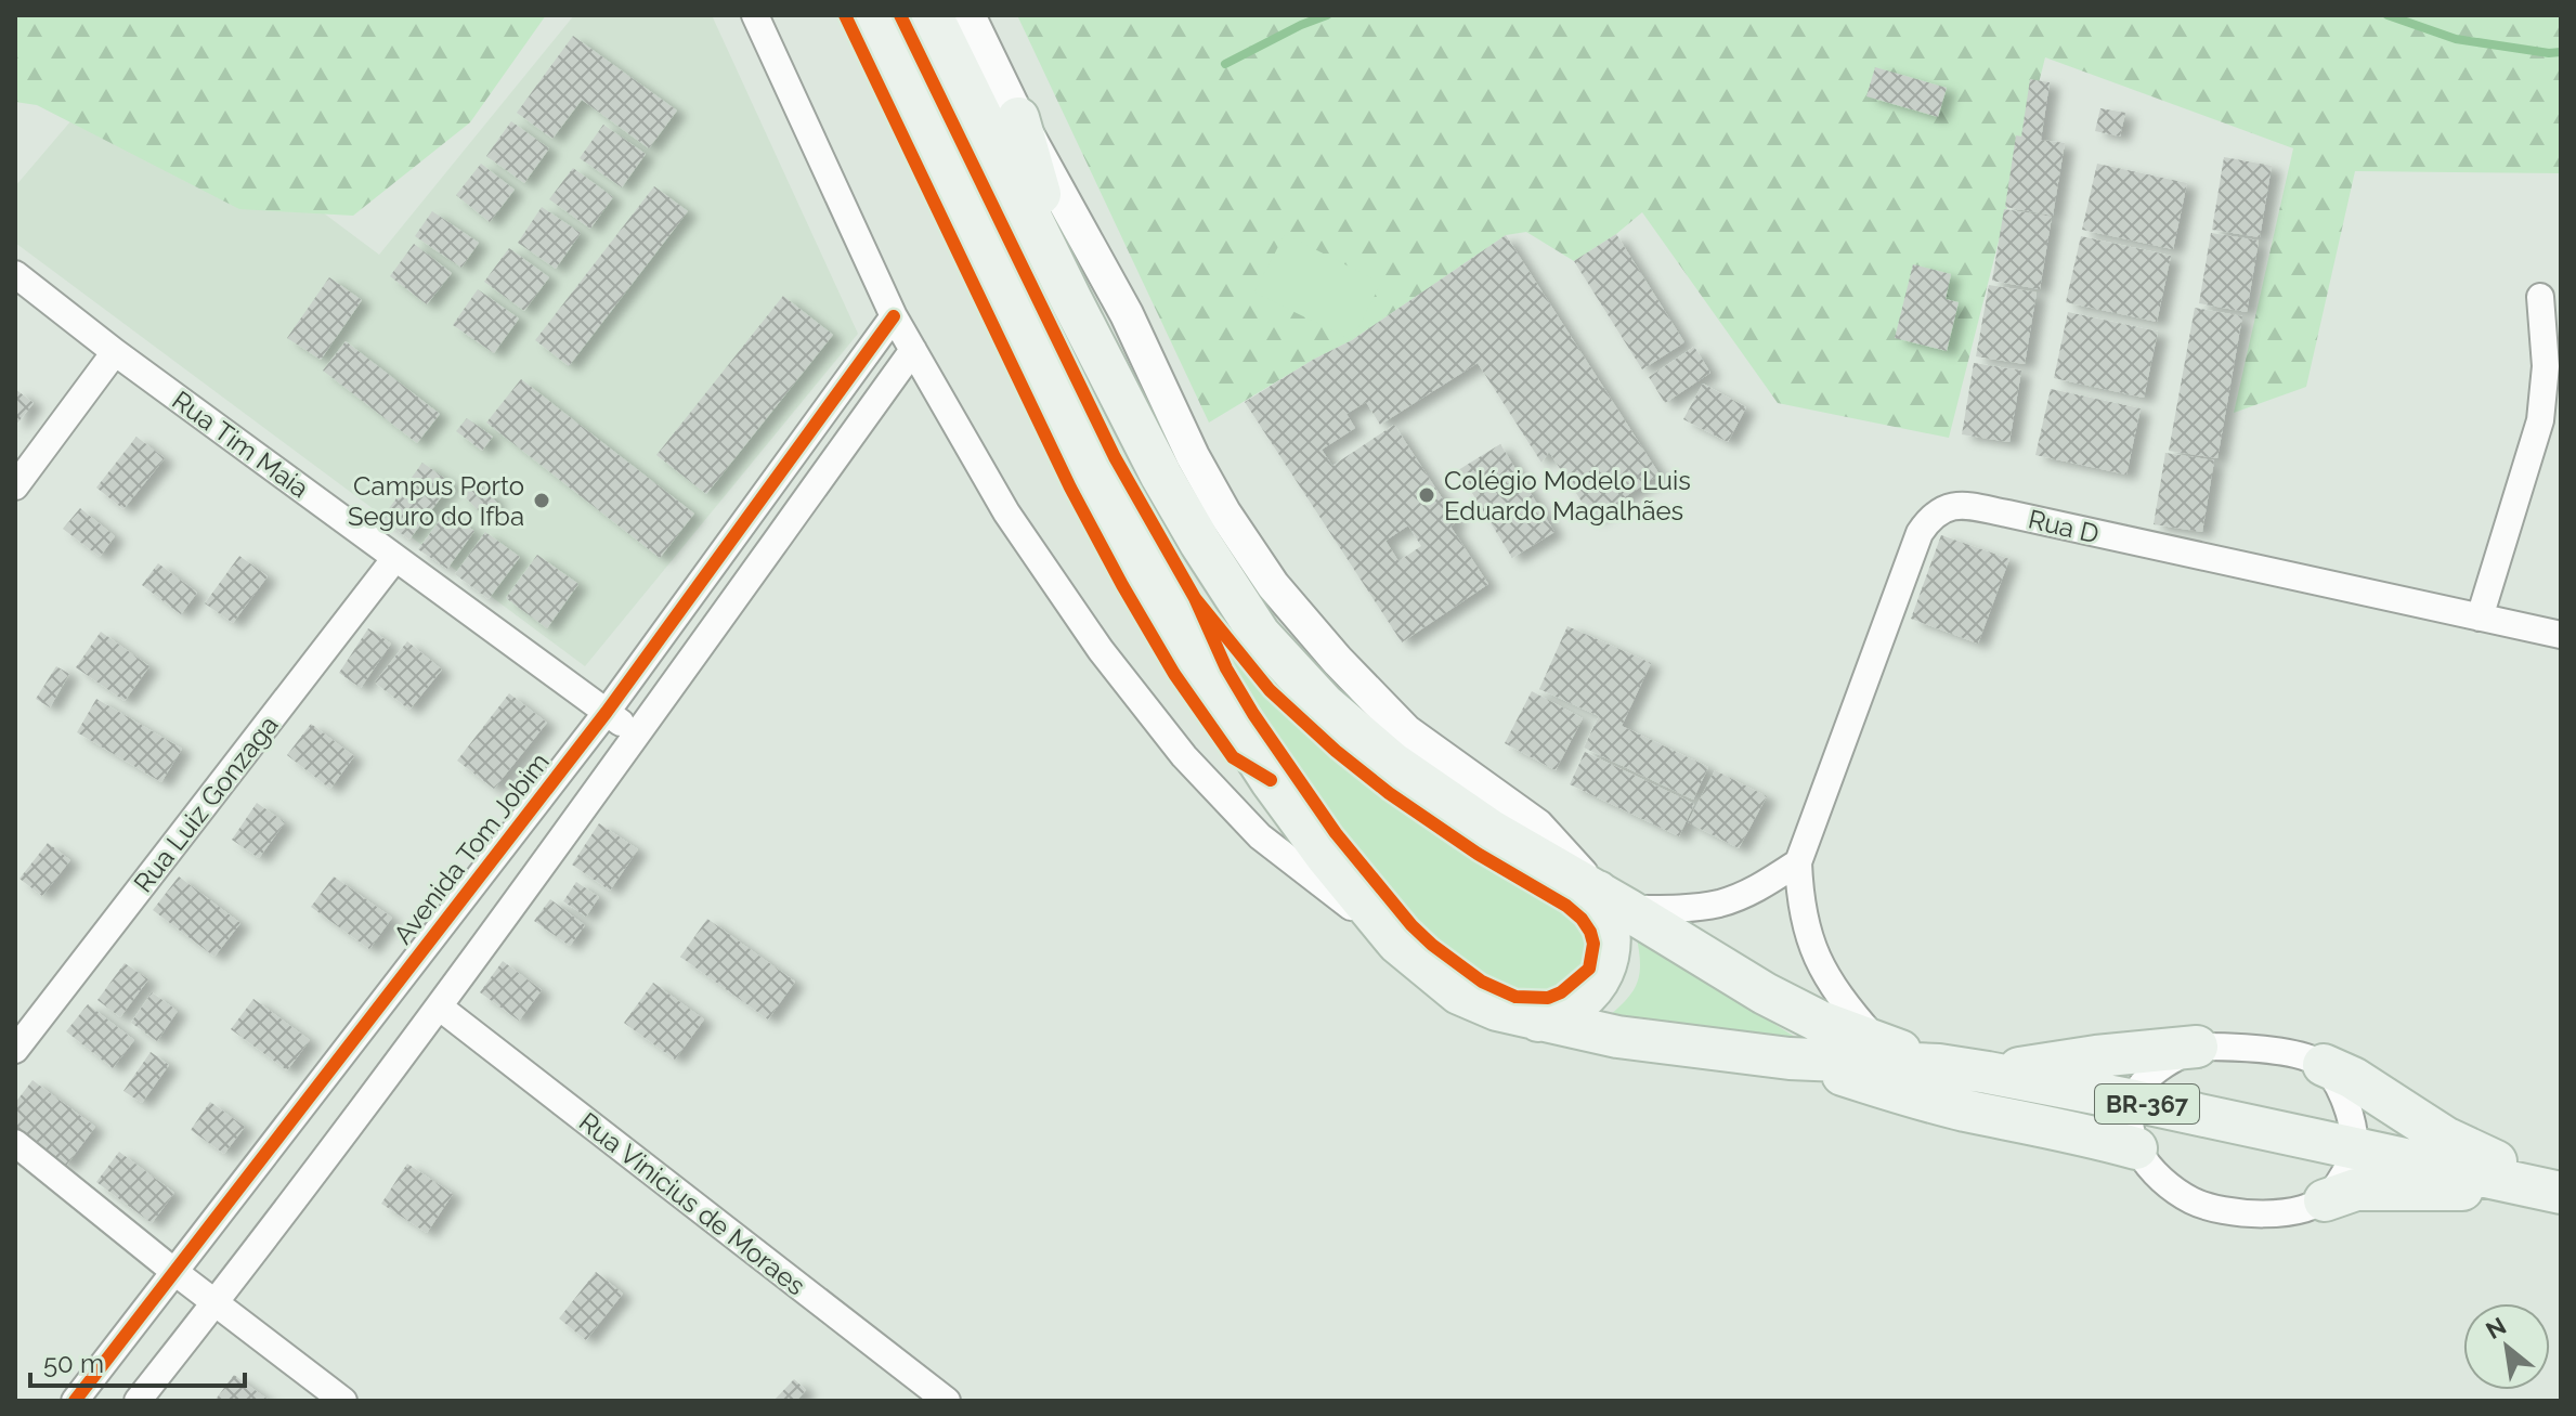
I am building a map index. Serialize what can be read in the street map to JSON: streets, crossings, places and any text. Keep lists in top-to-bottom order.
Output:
{
  "streets": {
    "main road": ["BR-367"],
    "street": [
      "Rua Tim Maia",
      "Rua D",
      "Rua Luiz Gonzaga",
      "Avenida Tom Jobim",
      "Rua Vinicius de Moraes"
    ]
  },
  "crossings": [
    ["Rua Tim Maia", "Rua Luiz Gonzaga"],
    ["Rua Tim Maia", "Avenida Tom Jobim"],
    ["Rua D", "BR-367"],
    ["Avenida Tom Jobim", "Rua Vinicius de Moraes"]
  ],
  "places": ["Colégio Modelo Luis Eduardo Magalhães", "Campus Porto Seguro do Ifba"],
  "scale_bar": "50 m",
  "north": "top left"
}
